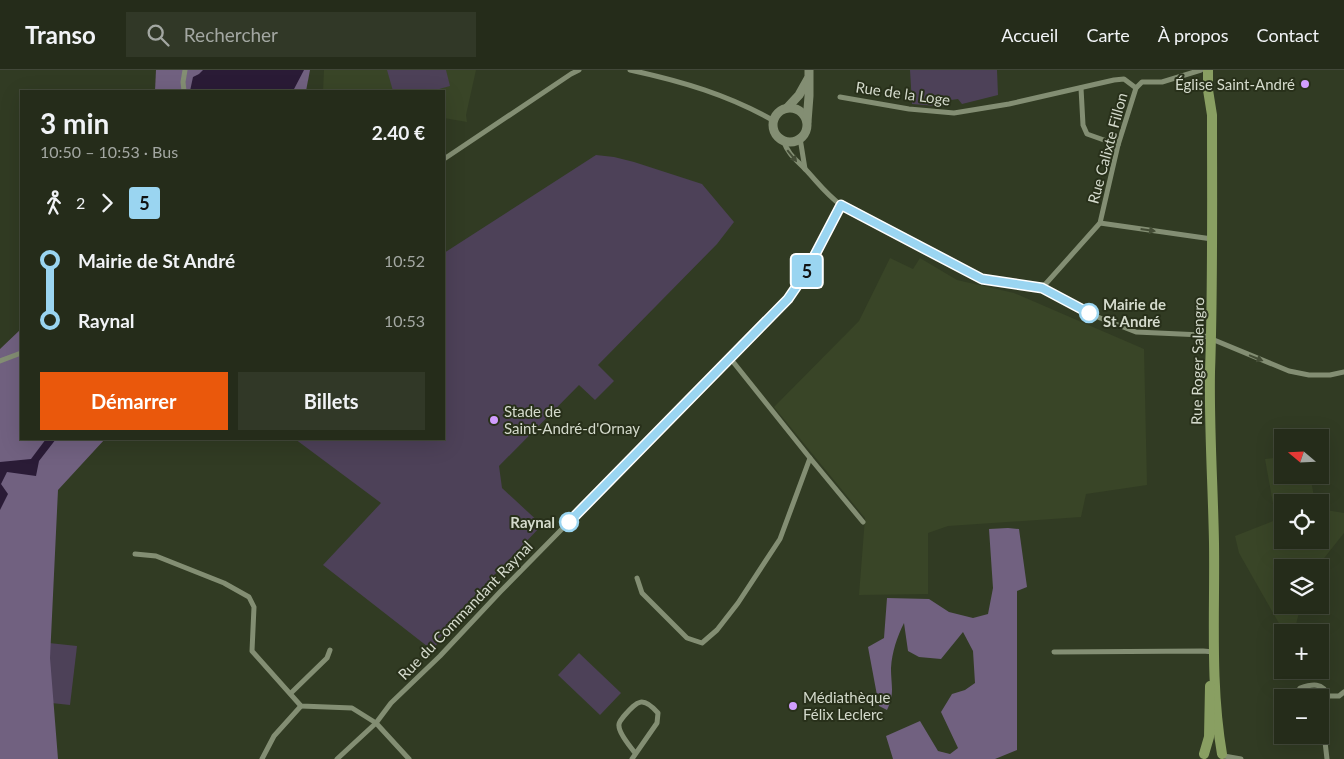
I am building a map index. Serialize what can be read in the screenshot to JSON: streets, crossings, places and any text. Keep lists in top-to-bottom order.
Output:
{
  "streets": {
    "main road": ["Rue Roger Salengro"],
    "street": ["Rue de la Loge", "Rue Calixte Fillon", "Rue du Commandant Raynal"]
  },
  "crossings": [
    ["Rue de la Loge", "Rue Calixte Fillon"]
  ],
  "places": [
    "Église Saint-André",
    "Mairie de St André",
    "Stade de Saint-André-d'Ornay",
    "Raynal",
    "Médiathèque Félix Leclerc"
  ],
  "lines": ["bus line 5"],
  "north": "left",
  "page": {
    "header": "Transo",
    "search": "Rechercher",
    "nav": [
      "Accueil",
      "Carte",
      "À propos",
      "Contact"
    ],
    "on_map": "5",
    "heading": ["3 min", "10:50 – 10:53 · Bus", "2.40 €"],
    "legs": ["2", "5"],
    "list": [
      {
        "name": "Mairie de St André",
        "value": "10:52"
      },
      {
        "name": "Raynal",
        "value": "10:53"
      }
    ],
    "buttons": ["Démarrer", "Billets"],
    "map_buttons": ["+", "−"]
  }
}
